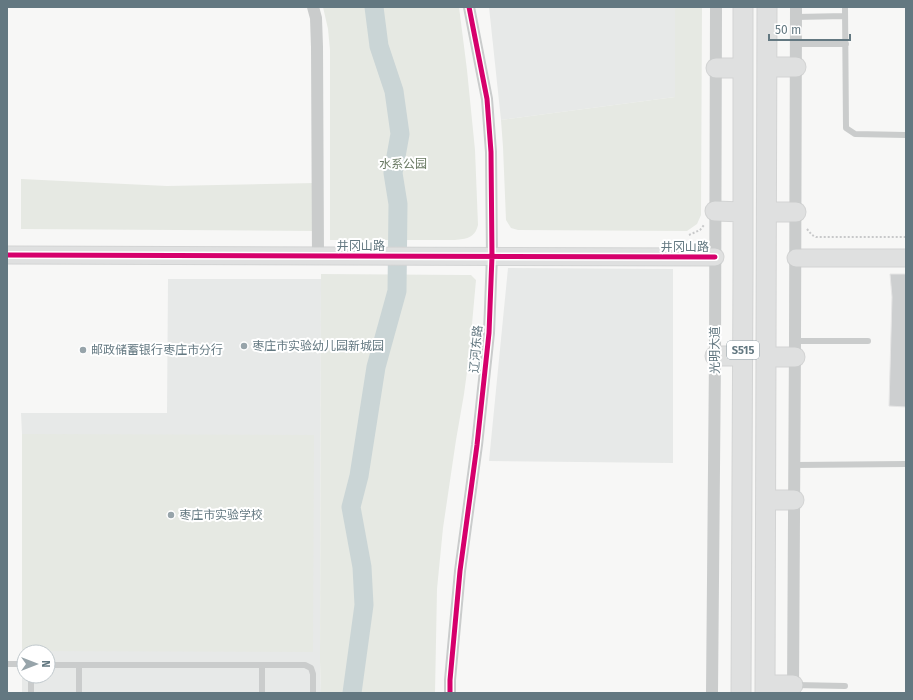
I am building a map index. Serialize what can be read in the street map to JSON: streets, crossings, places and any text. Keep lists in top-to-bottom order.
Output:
{
  "streets": {
    "main road": ["S515"],
    "street": ["井冈山路", "辽河东路", "光明大道"]
  },
  "crossings": [
    ["井冈山路", "辽河东路"],
    ["井冈山路", "光明大道"]
  ],
  "parks": ["水系公园"],
  "places": ["枣庄市实验幼儿园新城园", "邮政储蓄银行枣庄市分行", "枣庄市实验学校"],
  "scale_bar": "50 m",
  "north": "right"
}
